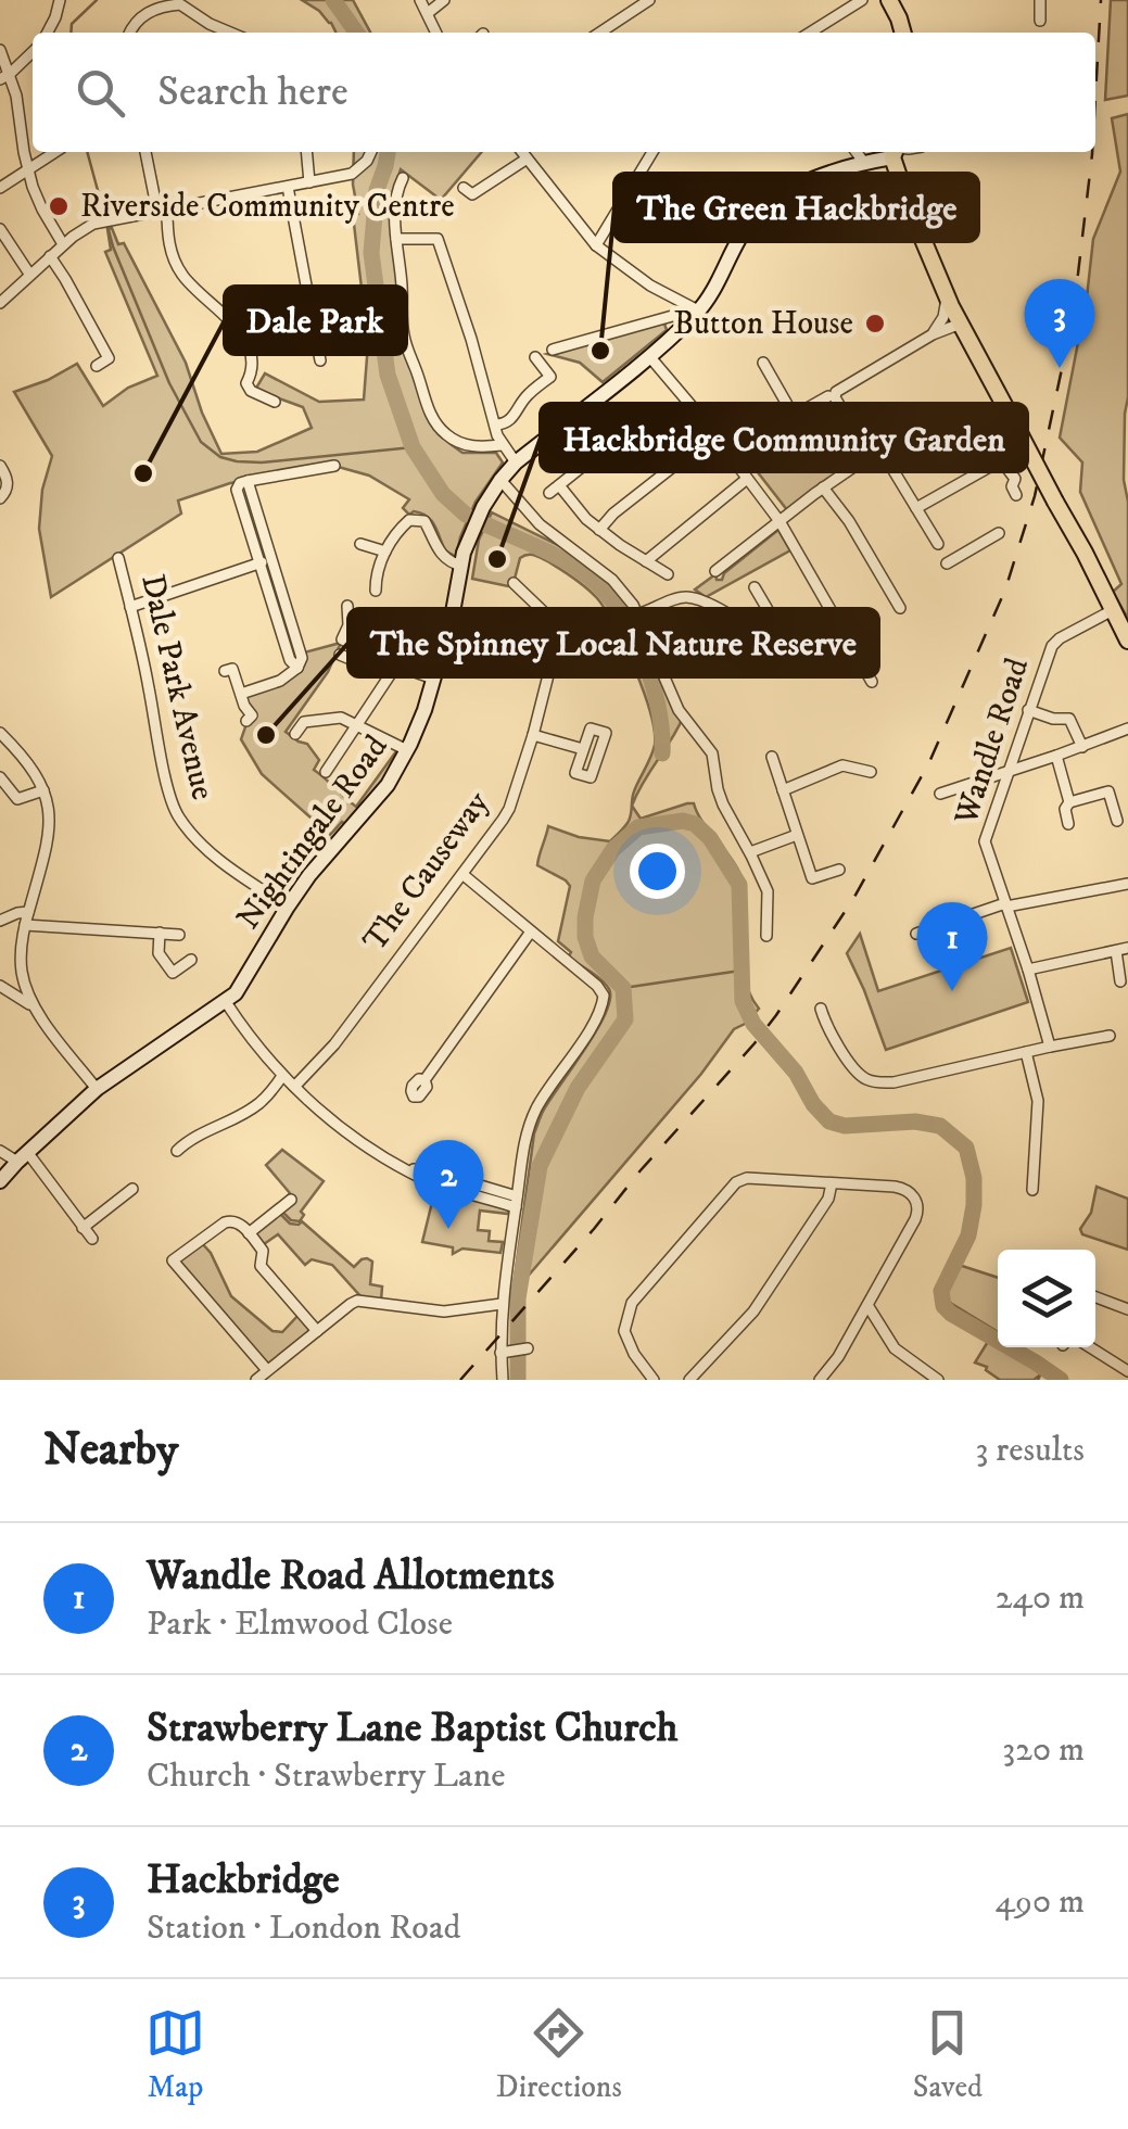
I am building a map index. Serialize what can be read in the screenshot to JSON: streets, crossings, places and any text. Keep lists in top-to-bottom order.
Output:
{
  "streets": {
    "main road": ["Nightingale Road"],
    "street": ["Dale Park Avenue", "Wandle Road", "The Causeway"]
  },
  "crossings": [
    ["Dale Park Avenue", "Nightingale Road"]
  ],
  "places": [
    "Riverside Community Centre",
    "Button House",
    "The Green Hackbridge",
    "Dale Park",
    "Hackbridge Community Garden",
    "The Spinney Local Nature Reserve"
  ],
  "page": {
    "search": "Search here",
    "pins": ["3", "1", "2"],
    "heading": ["Nearby", "3 results"],
    "list": [
      {
        "mark": "1",
        "name": "Wandle Road Allotments",
        "note": "Park · Elmwood Close",
        "value": "240 m"
      },
      {
        "mark": "2",
        "name": "Strawberry Lane Baptist Church",
        "note": "Church · Strawberry Lane",
        "value": "320 m"
      },
      {
        "mark": "3",
        "name": "Hackbridge",
        "note": "Station · London Road",
        "value": "490 m"
      }
    ],
    "nav": ["Map", "Directions", "Saved"]
  }
}
